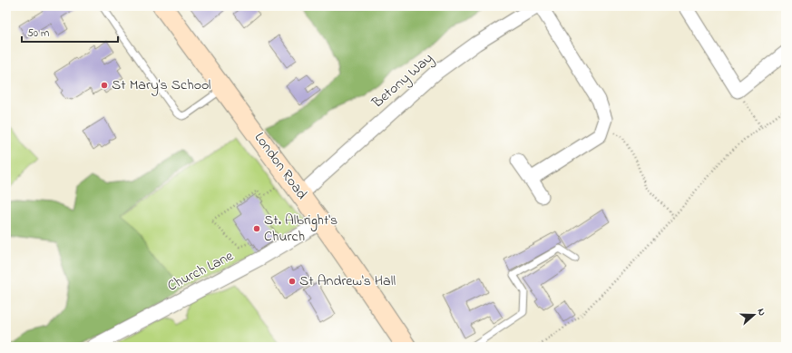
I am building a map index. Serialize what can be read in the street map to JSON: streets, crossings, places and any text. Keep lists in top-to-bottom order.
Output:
{
  "streets": {
    "main road": ["London Road"],
    "street": ["Betony Way", "Church Lane"]
  },
  "crossings": [
    ["Betony Way", "London Road"],
    ["London Road", "Church Lane"]
  ],
  "places": ["St Mary's School", "St. Albright's Church", "St Andrew's Hall"],
  "scale_bar": "50 m",
  "north": "right"
}
